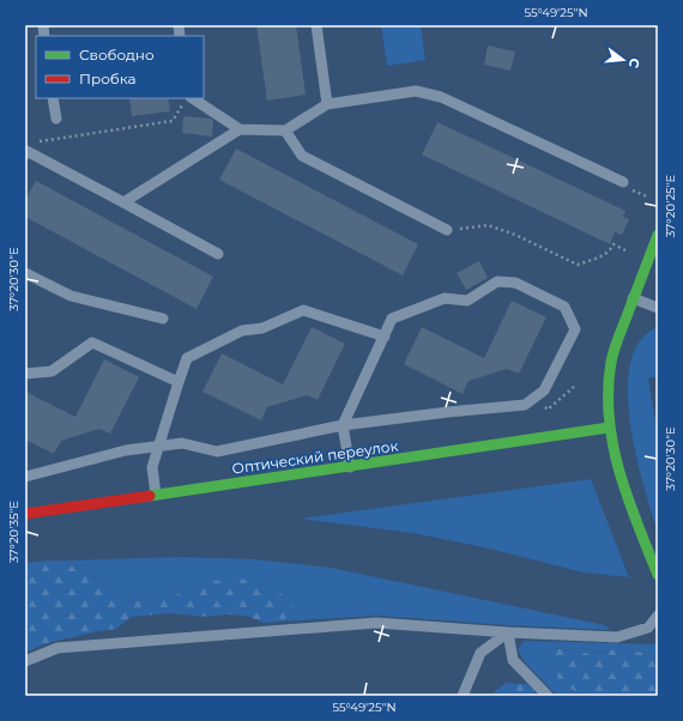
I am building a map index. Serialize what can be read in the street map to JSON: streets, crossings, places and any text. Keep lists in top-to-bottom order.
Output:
{
  "streets": {
    "street": ["Оптический переулок"]
  },
  "legend": ["Свободно", "Пробка"],
  "north": "right",
  "coordinates": [
    "55°49'25\"N",
    "37°20'25\"E",
    "37°20'30\"E",
    "37°20'35\"E"
  ]
}
